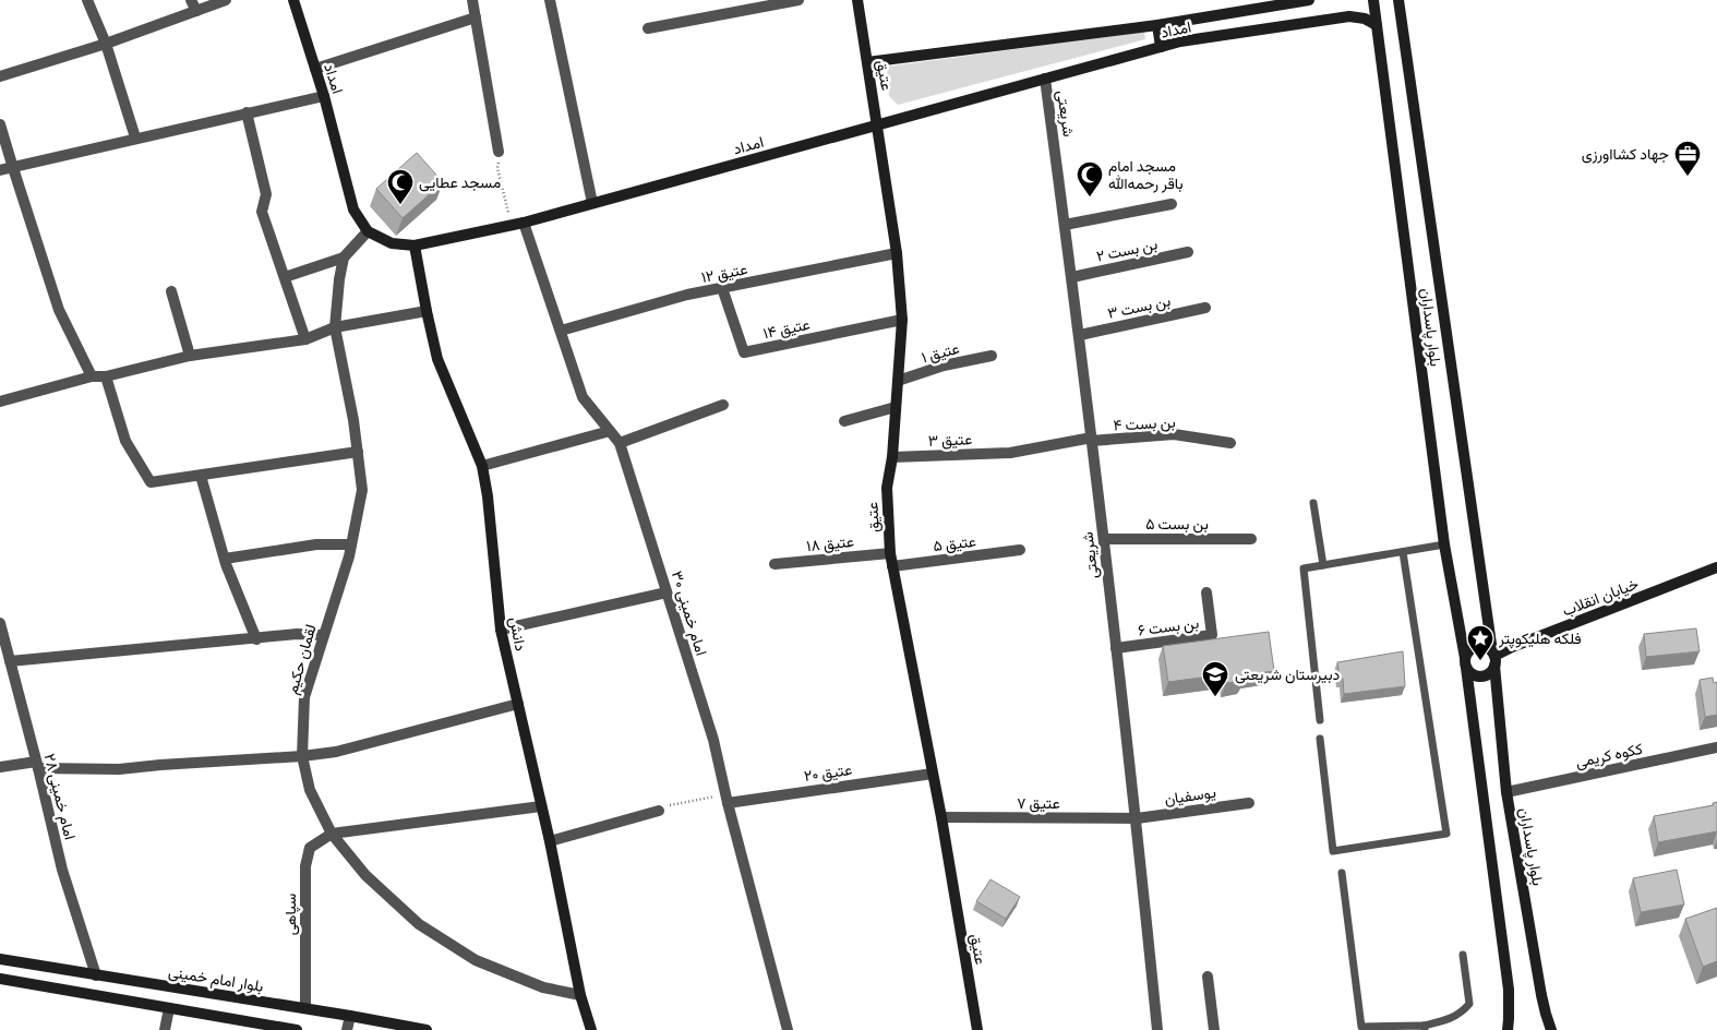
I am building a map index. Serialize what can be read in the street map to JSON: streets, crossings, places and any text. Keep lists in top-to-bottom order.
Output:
{
  "streets": {
    "street": [
      "امداد",
      "عتیق",
      "شریعتی",
      "بن بست ۲",
      "عتیق ۱۲",
      "بن بست ۳",
      "بلوار پاسداران",
      "عتیق ۱۴",
      "عتیق ۱",
      "بن بست ۴",
      "عتیق ۳",
      "بن بست ۵",
      "عتیق ۱۸",
      "عتیق ۵",
      "خیابان انقلاب",
      "امام خمینی ۳۰",
      "بن بست ۶",
      "دانش",
      "لقمان حکیم",
      "ککوه کریمی",
      "عتیق ۲۰",
      "یوسفیان",
      "امام خمینی ۲۸",
      "عتیق ۷",
      "سپاهی",
      "بلوار امام خمینی"
    ]
  },
  "crossings": [
    ["امداد", "عتیق"],
    ["امداد", "شریعتی"],
    ["امداد", "بلوار پاسداران"],
    ["امداد", "امام خمینی ۳۰"],
    ["امداد", "دانش"],
    ["عتیق", "عتیق ۱۲"],
    ["عتیق", "عتیق ۱۴"],
    ["عتیق", "عتیق ۱"],
    ["عتیق", "عتیق ۳"],
    ["عتیق", "عتیق ۱۸"],
    ["عتیق", "عتیق ۵"],
    ["عتیق", "عتیق ۲۰"],
    ["عتیق", "عتیق ۷"],
    ["شریعتی", "بن بست ۲"],
    ["شریعتی", "بن بست ۳"],
    ["شریعتی", "بن بست ۴"],
    ["شریعتی", "بن بست ۵"],
    ["شریعتی", "بن بست ۶"],
    ["شریعتی", "یوسفیان"],
    ["شریعتی", "عتیق ۷"],
    ["عتیق ۱۲", "عتیق ۱۴"],
    ["عتیق ۱۲", "امام خمینی ۳۰"],
    ["بلوار پاسداران", "خیابان انقلاب"],
    ["بلوار پاسداران", "ککوه کریمی"],
    ["بن بست ۴", "عتیق ۳"],
    ["امام خمینی ۳۰", "عتیق ۲۰"],
    ["دانش", "لقمان حکیم"],
    ["لقمان حکیم", "سپاهی"],
    ["یوسفیان", "عتیق ۷"],
    ["امام خمینی ۲۸", "بلوار امام خمینی"],
    ["سپاهی", "بلوار امام خمینی"]
  ],
  "places": {
    "office": ["جهاد کشااورزی"],
    "mosque": ["مسجد امام باقر رحمه‌الله", "مسجد عطایی"],
    "place": ["فلکه هلیکوپتر"],
    "school or university": ["دبیرستان شریعتی"]
  }
}
